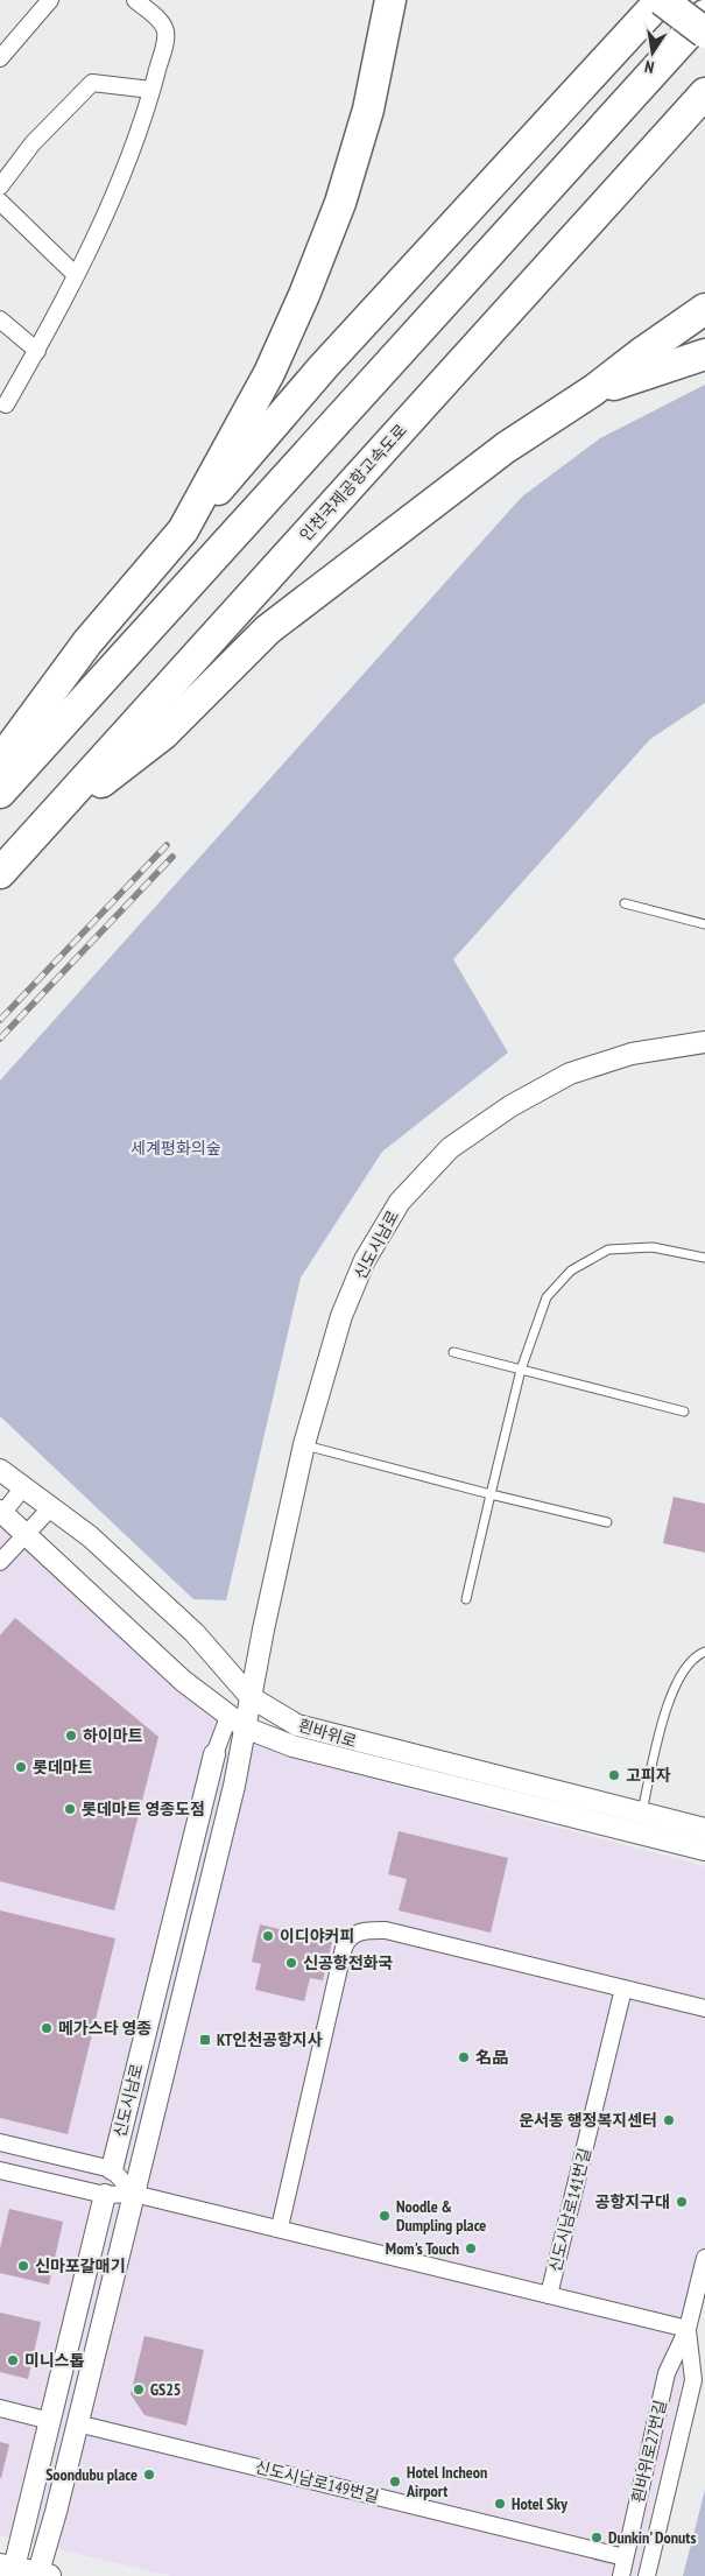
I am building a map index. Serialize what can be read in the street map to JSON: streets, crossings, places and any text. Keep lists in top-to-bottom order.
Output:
{
  "streets": {
    "highway": ["인천국제공항고속도로"],
    "street": [
      "신도시남로",
      "흰바위로",
      "신도시남로141번길",
      "흰바위로27번길",
      "신도시남로149번길"
    ]
  },
  "crossings": [
    ["신도시남로", "흰바위로"],
    ["신도시남로", "신도시남로149번길"],
    ["흰바위로27번길", "신도시남로149번길"]
  ],
  "parks": ["세계평화의숲"],
  "places": {
    "other": [
      "하이마트",
      "롯데마트",
      "고피자",
      "롯데마트 영종도점",
      "이디야커피",
      "신공항전화국",
      "메가스타 영종",
      "名品",
      "운서동 행정복지센터",
      "공항지구대",
      "Noodle & Dumpling place",
      "Mom's Touch",
      "신마포갈매기",
      "미니스톱",
      "GS25",
      "Soondubu place",
      "Hotel Incheon Airport",
      "Hotel Sky",
      "Dunkin' Donuts"
    ],
    "transit": ["KT인천공항지사"]
  },
  "north": "bottom"
}
